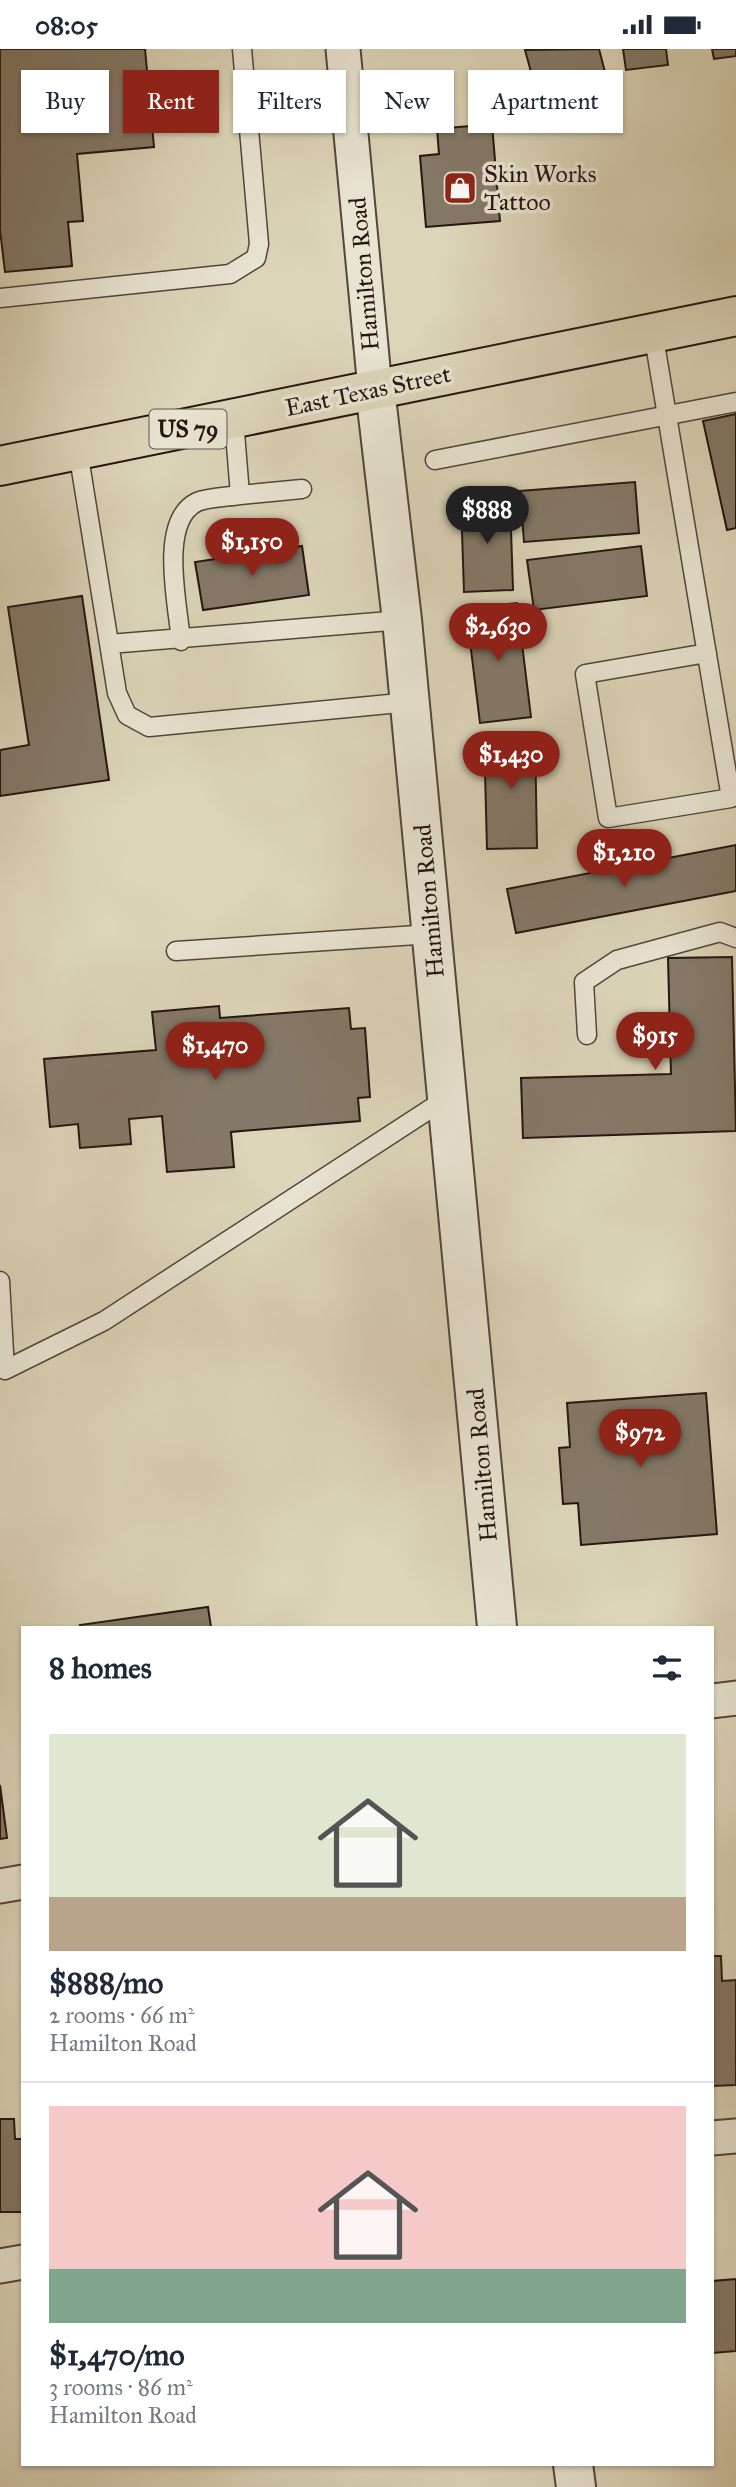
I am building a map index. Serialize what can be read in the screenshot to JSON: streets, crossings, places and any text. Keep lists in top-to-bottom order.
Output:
{
  "streets": {
    "main road": ["East Texas Street", "US 79"],
    "street": ["Hamilton Road"]
  },
  "crossings": [
    ["Hamilton Road", "East Texas Street"]
  ],
  "places": {
    "shop": ["Skin Works Tattoo"]
  },
  "page": {
    "status": "08:05",
    "chip": [
      "Buy",
      "Rent",
      "Filters",
      "New",
      "Apartment"
    ],
    "price": [
      "$888",
      "$1,150",
      "$2,630",
      "$1,430",
      "$1,210",
      "$915",
      "$1,470",
      "$972"
    ],
    "heading": "8 homes",
    "list": [
      {
        "name": "$888/mo",
        "note": "2 rooms · 66 m² · Hamilton Road"
      },
      {
        "name": "$1,470/mo",
        "note": "3 rooms · 86 m² · Hamilton Road"
      }
    ]
  }
}
